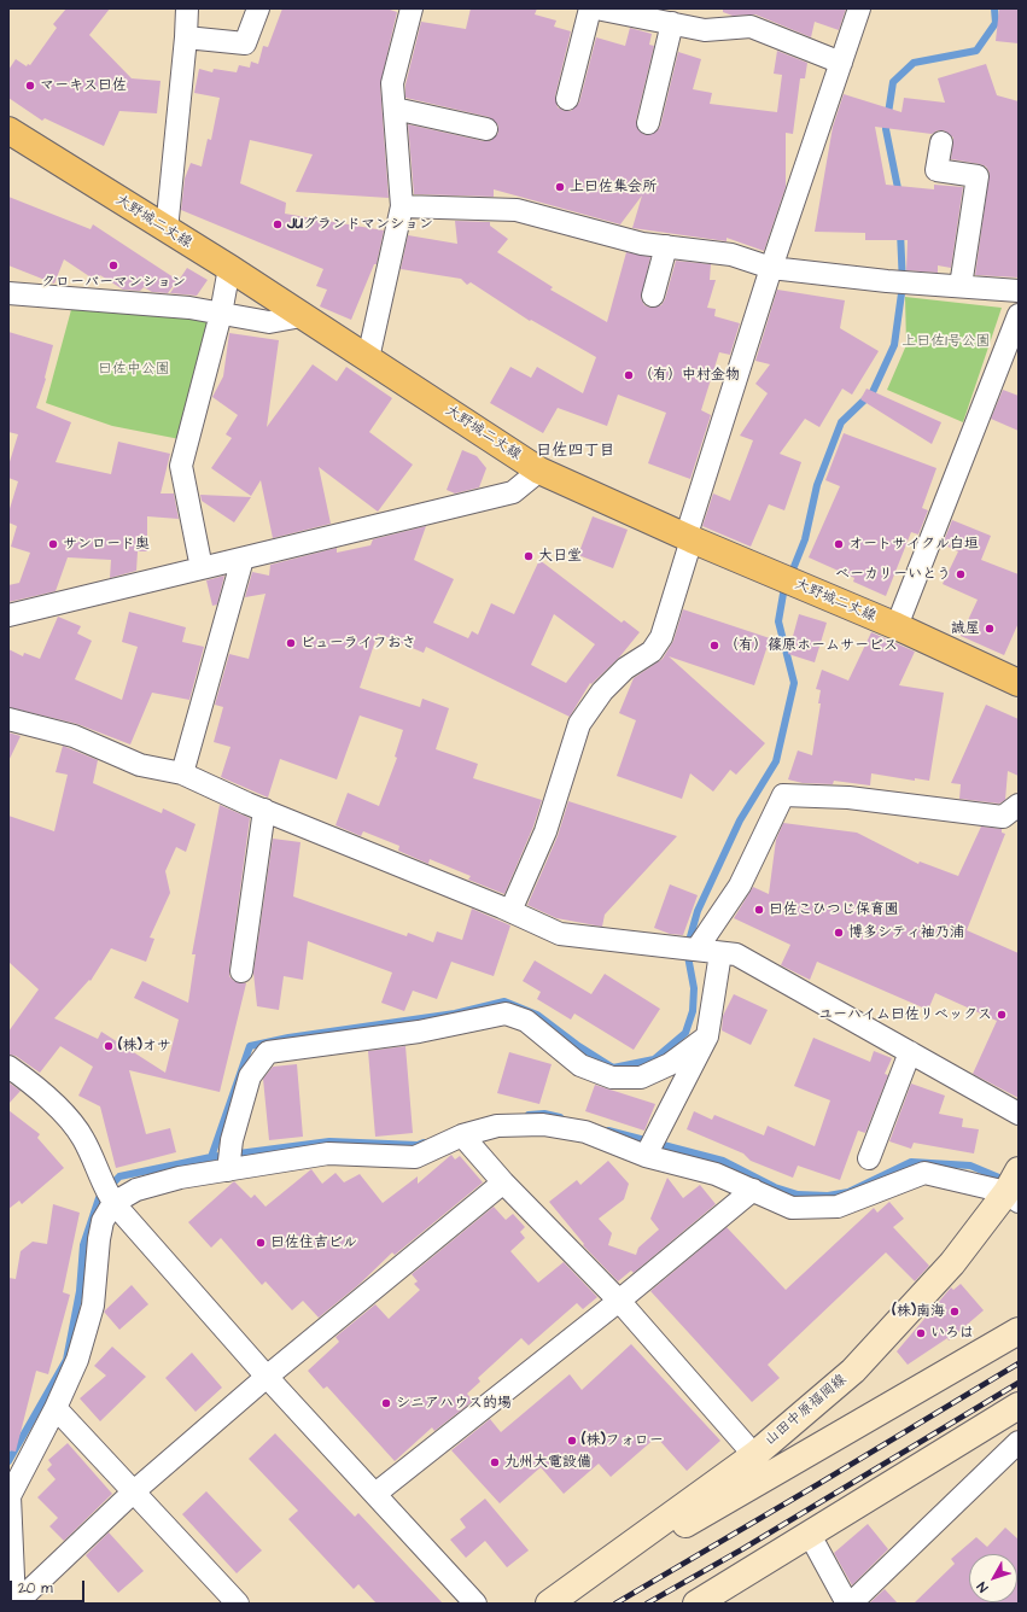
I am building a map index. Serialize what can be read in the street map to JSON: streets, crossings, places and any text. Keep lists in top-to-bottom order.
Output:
{
  "streets": {
    "main road": ["大野城二丈線"],
    "street": ["山田中原福岡線"]
  },
  "districts": ["曰佐四丁目"],
  "parks": ["上曰佐1号公園", "曰佐中公園"],
  "places": [
    "マーキス曰佐",
    "上曰佐集会所",
    "JUグランドマンション",
    "クローバーマンション",
    "（有）中村金物",
    "サンロード奥",
    "オートサイクル白垣",
    "大日堂",
    "ベーカリーいとう",
    "誠屋",
    "ビューライフおさ",
    "（有）篠原ホームサービス",
    "曰佐こひつじ保育園",
    "博多シティ袖乃浦",
    "ユーハイム曰佐リベックス",
    "(株)オサ",
    "曰佐住吉ビル",
    "(株)南海",
    "いろは",
    "シニアハウス的場",
    "(株)フォロー",
    "九州大電設備"
  ],
  "scale_bar": "20 m",
  "north": "bottom left"
}
